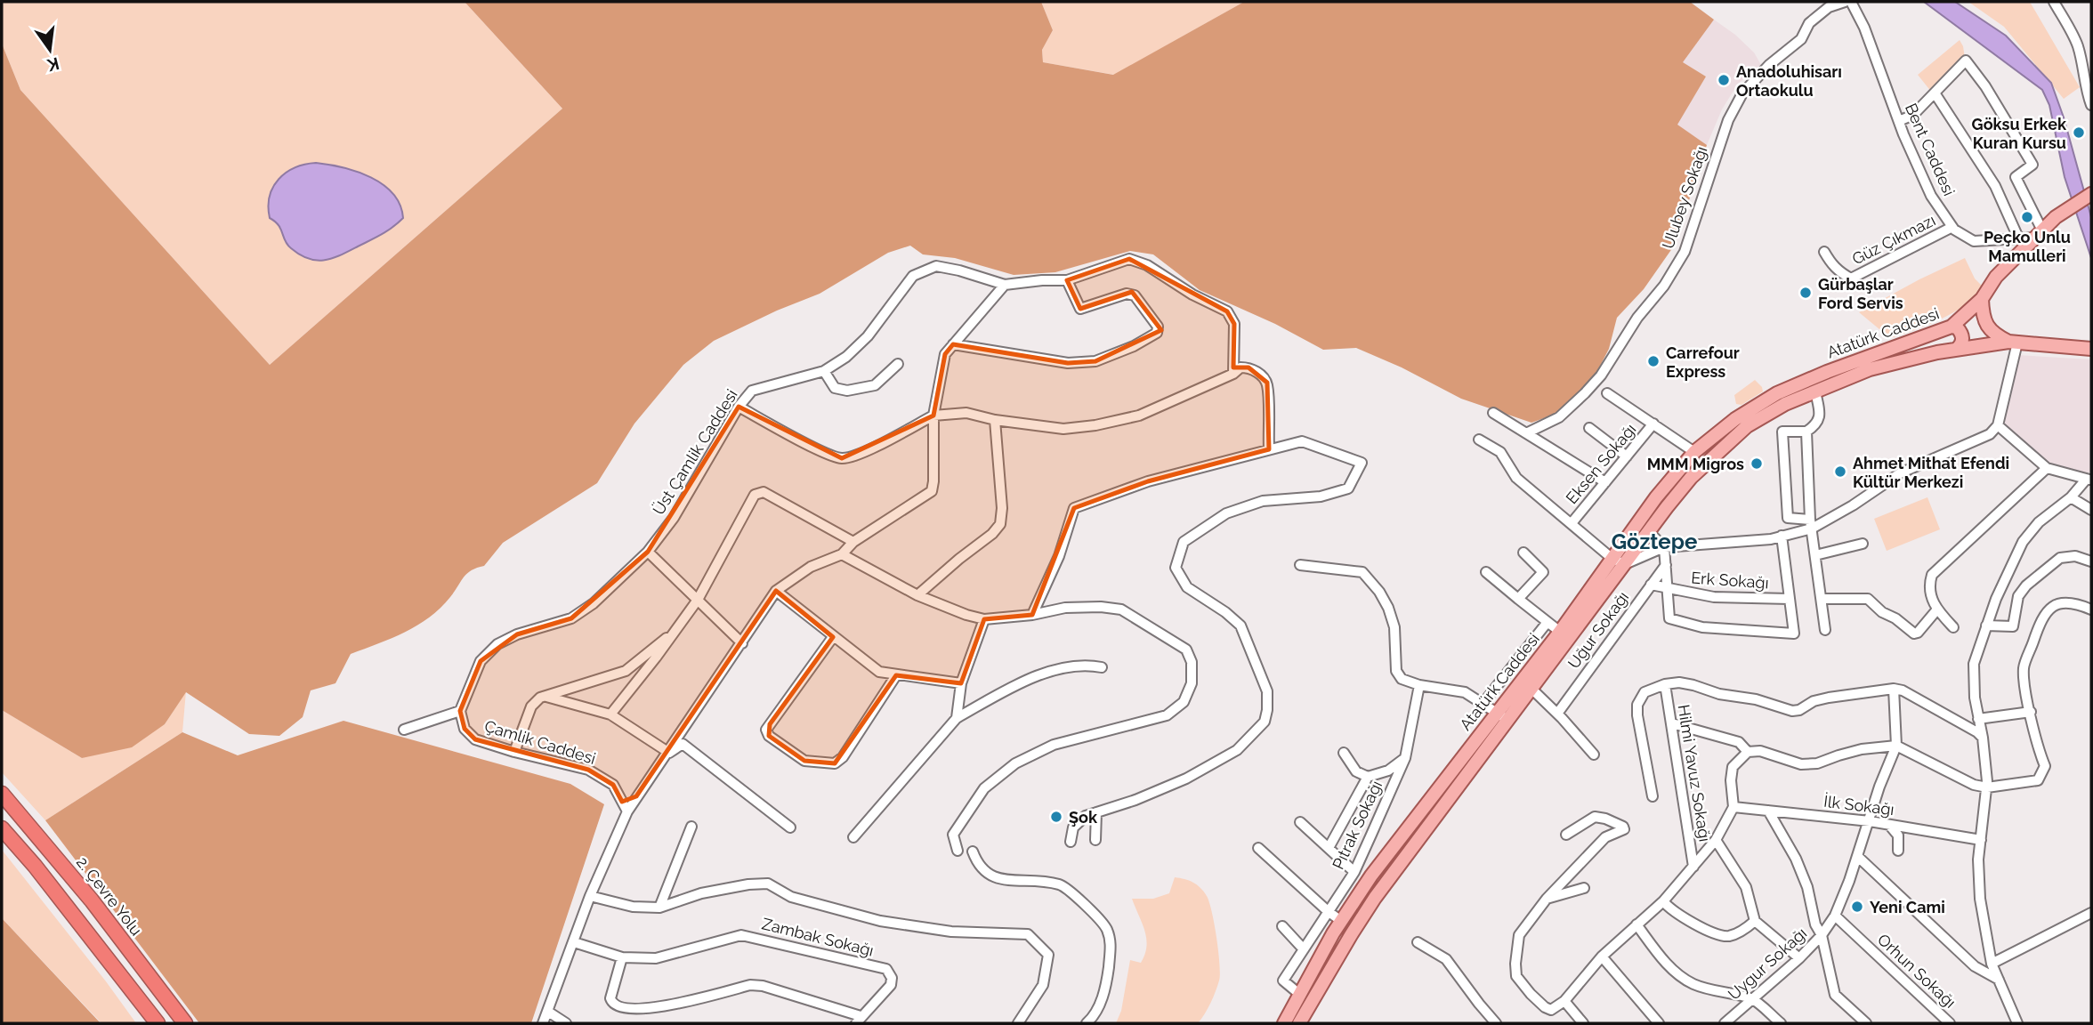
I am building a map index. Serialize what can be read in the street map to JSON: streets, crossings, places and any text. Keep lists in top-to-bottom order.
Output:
{
  "streets": {
    "highway": ["2. Çevre Yolu"],
    "main road": ["Atatürk Caddesi"],
    "street": [
      "Bent Caddesi",
      "Ulubey Sokağı",
      "Güz Çıkmazı",
      "Üst Çamlik Caddesi",
      "Eksen Sokağı",
      "Erk Sokağı",
      "Uğur Sokağı",
      "Çamlik Caddesi",
      "Hilmi Yavuz Sokağı",
      "İlk Sokağı",
      "Pıtrak Sokağı",
      "Zambak Sokağı",
      "Uygur Sokağı",
      "Orhun Sokağı"
    ]
  },
  "crossings": [
    ["Bent Caddesi", "Güz Çıkmazı"],
    ["Bent Caddesi", "Atatürk Caddesi"],
    ["Atatürk Caddesi", "Eksen Sokağı"],
    ["Atatürk Caddesi", "Pıtrak Sokağı"],
    ["Üst Çamlik Caddesi", "Çamlik Caddesi"],
    ["Erk Sokağı", "Uğur Sokağı"],
    ["İlk Sokağı", "Uygur Sokağı"],
    ["Uygur Sokağı", "Orhun Sokağı"]
  ],
  "districts": ["Göztepe"],
  "places": [
    "Anadoluhisarı Ortaokulu",
    "Göksu Erkek Kuran Kursu",
    "Peçko Unlu Mamulleri",
    "Gürbaşlar Ford Servis",
    "Carrefour Express",
    "MMM Migros",
    "Ahmet Mithat Efendi Kültür Merkezi",
    "Şok",
    "Yeni Cami"
  ],
  "north": "bottom"
}
